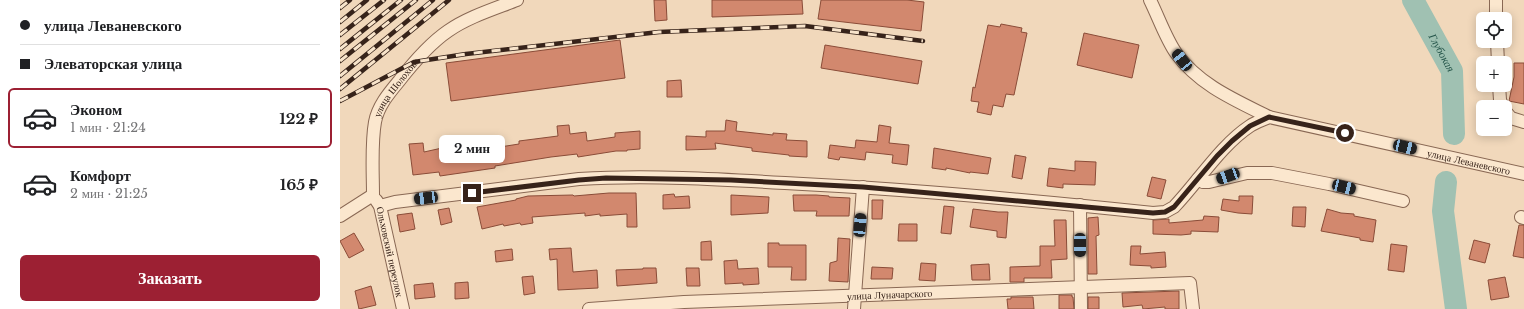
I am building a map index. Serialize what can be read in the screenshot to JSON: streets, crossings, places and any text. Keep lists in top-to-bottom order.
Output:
{
  "streets": {
    "street": [
      "улица Шолохова",
      "улица Леваневского",
      "Ольховский переулок",
      "улица Луначарского"
    ]
  },
  "crossings": [
    ["улица Шолохова", "Ольховский переулок"]
  ],
  "water": ["Глубокая"],
  "page": {
    "banner": ["улица Леваневского", "Элеваторская улица"],
    "map_buttons": ["+", "−"],
    "list": [
      {
        "name": "Эконом",
        "note": "1 мин · 21:24",
        "value": "122 ₽"
      },
      {
        "name": "Комфорт",
        "note": "2 мин · 21:25",
        "value": "165 ₽"
      }
    ],
    "bubble": "2 мин",
    "buttons": "Заказать"
  }
}
